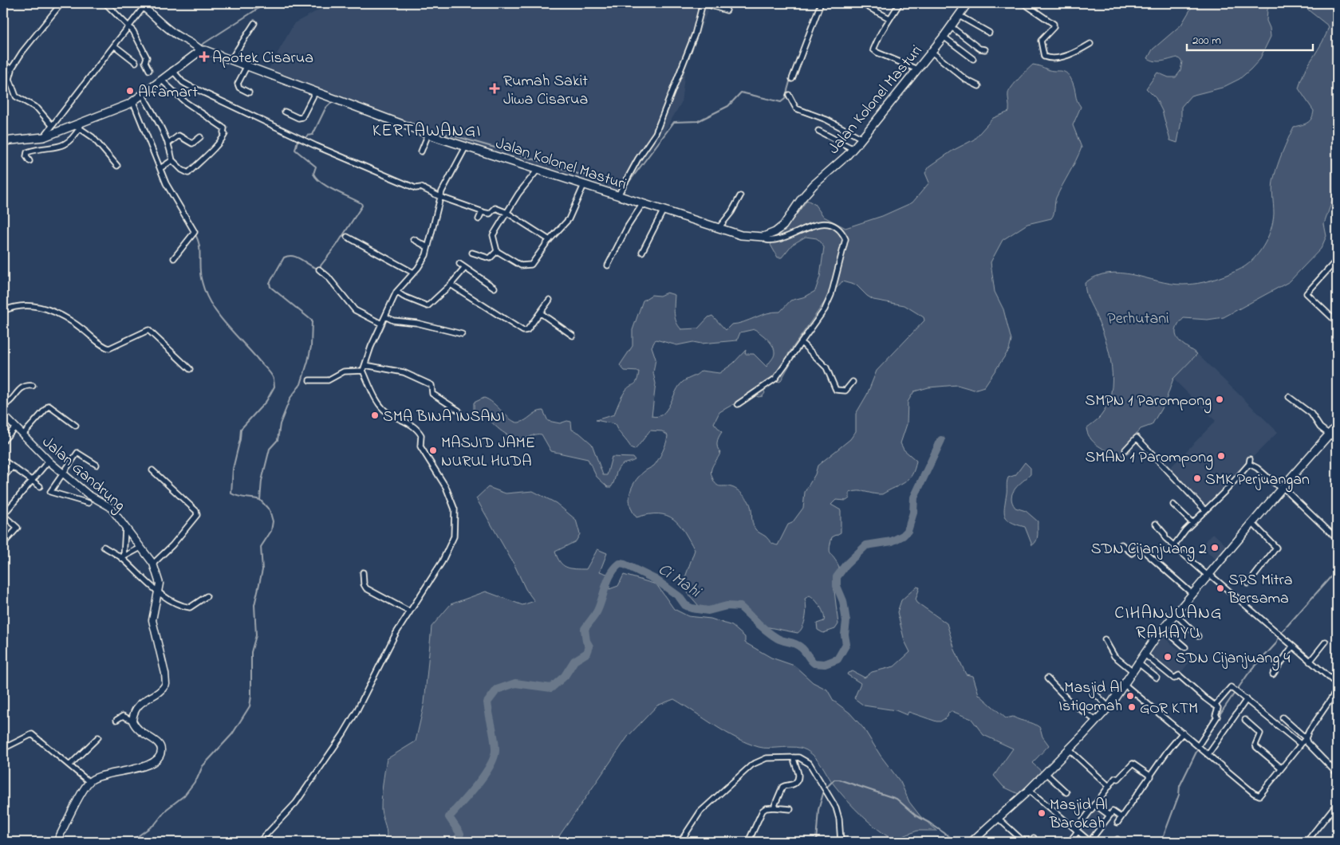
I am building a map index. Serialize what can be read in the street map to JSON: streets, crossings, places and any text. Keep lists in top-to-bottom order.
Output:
{
  "streets": {
    "main road": ["Jalan Kolonel Masturi"],
    "street": ["Jalan Gandrung"]
  },
  "districts": ["KERTAWANGI", "CIHANJUANG RAHAYU"],
  "water": ["Ci Mahi"],
  "parks": ["Perhutani"],
  "places": {
    "health": ["Apotek Cisarua", "Rumah Sakit Jiwa Cisarua"],
    "other": [
      "Alfamart",
      "SMPN 1 Parompong",
      "SMA BINA INSANI",
      "MASJID JAME NURUL HUDA",
      "SMAN 1 Parompong",
      "SMK Perjuangan",
      "SDN Cijanjuang 2",
      "SPS Mitra Bersama",
      "SDN Cijanjuang 4",
      "Masjid Al Istiqomah",
      "GOR KTM",
      "Masjid Al Barokah"
    ]
  },
  "scale_bar": "200 m"
}
